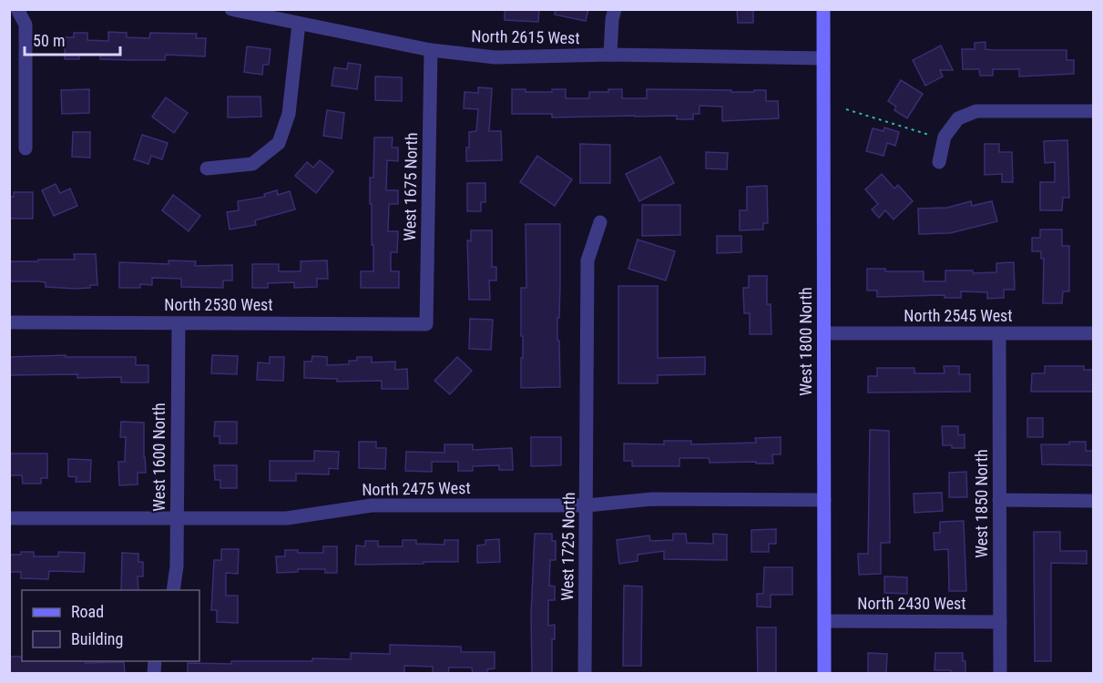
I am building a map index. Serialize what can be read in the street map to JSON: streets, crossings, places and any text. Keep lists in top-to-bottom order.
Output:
{
  "streets": {
    "main road": ["West 1800 North"],
    "street": [
      "North 2615 West",
      "West 1675 North",
      "North 2530 West",
      "North 2545 West",
      "West 1600 North",
      "North 2475 West",
      "West 1850 North",
      "West 1725 North",
      "North 2430 West"
    ]
  },
  "crossings": [
    ["North 2615 West", "West 1675 North"],
    ["North 2615 West", "West 1800 North"],
    ["West 1675 North", "North 2530 West"],
    ["North 2530 West", "West 1600 North"],
    ["North 2545 West", "West 1800 North"],
    ["North 2545 West", "West 1850 North"],
    ["West 1800 North", "North 2475 West"],
    ["West 1800 North", "North 2430 West"],
    ["West 1600 North", "North 2475 West"],
    ["North 2475 West", "West 1725 North"],
    ["West 1850 North", "North 2430 West"]
  ],
  "legend": ["Road", "Building"],
  "scale_bar": "50 m"
}
